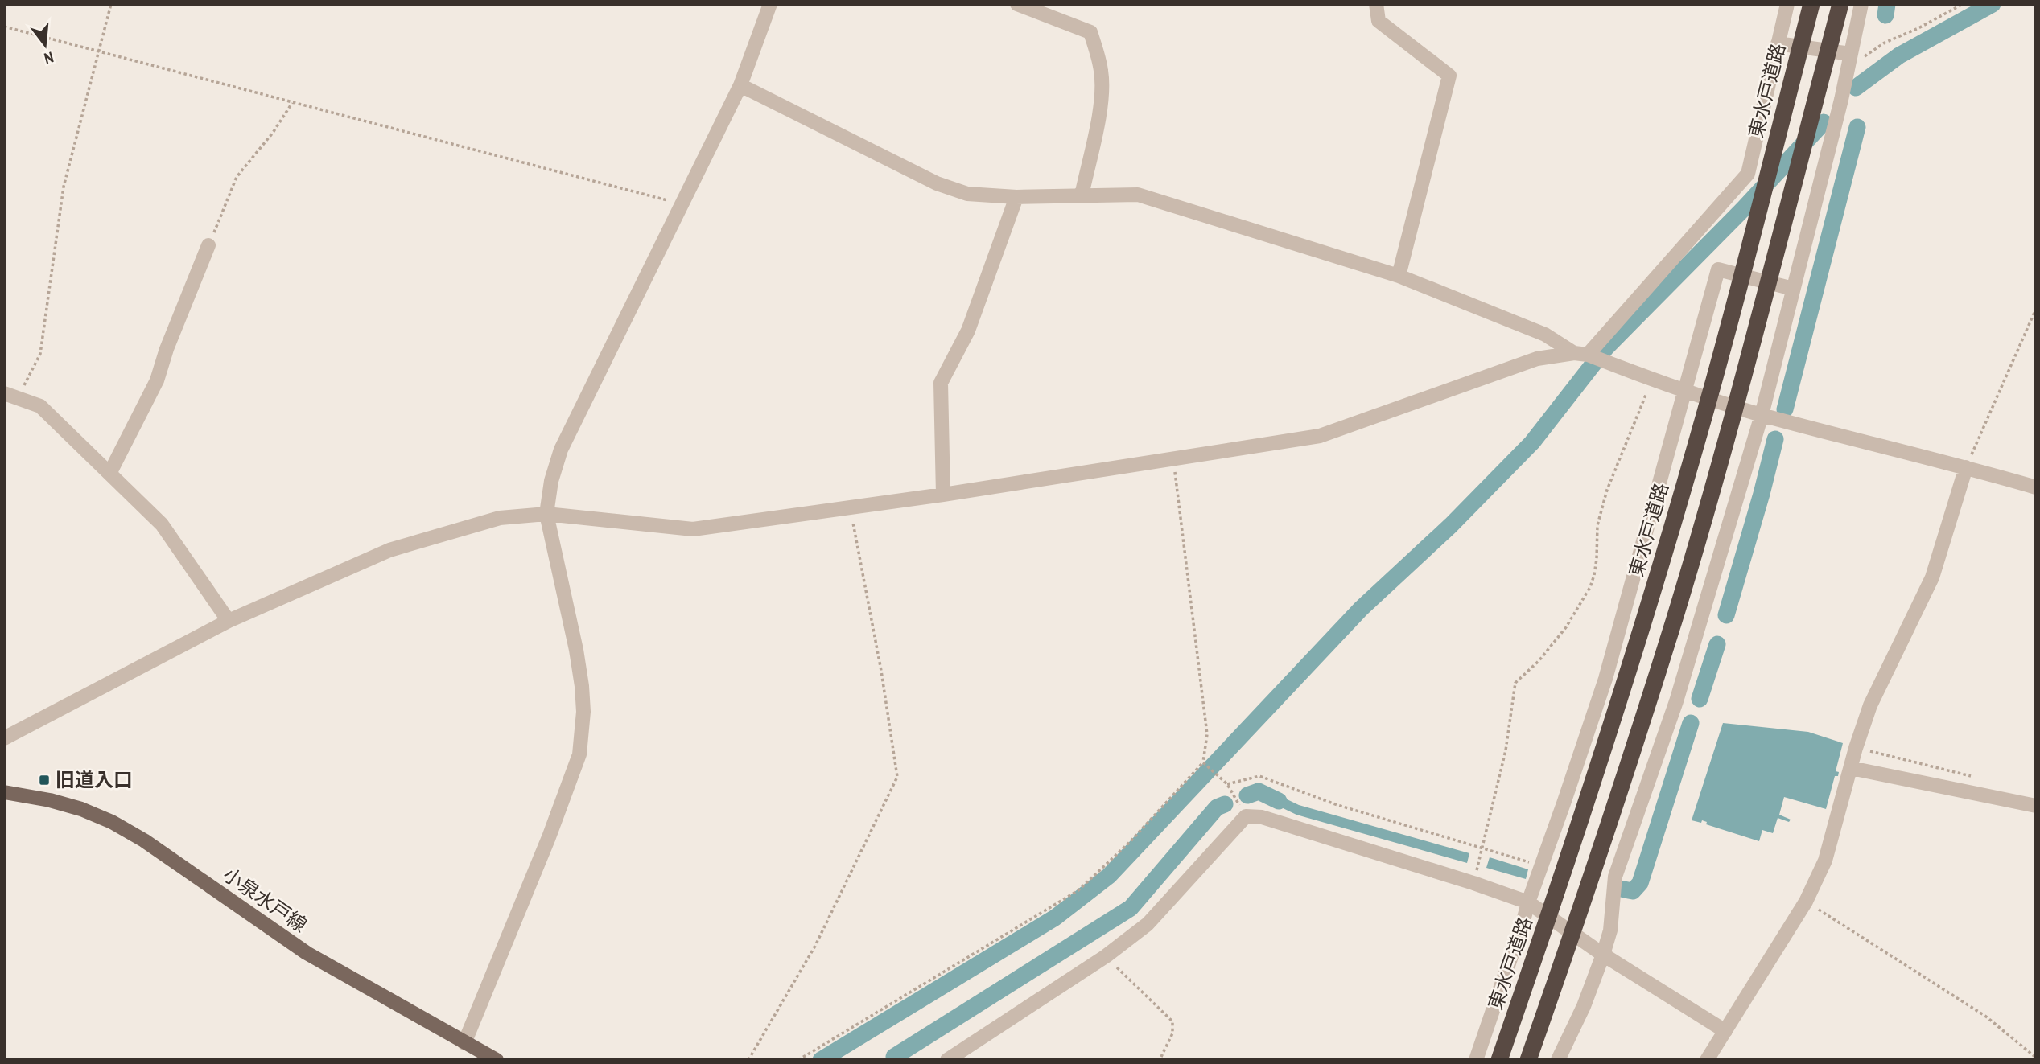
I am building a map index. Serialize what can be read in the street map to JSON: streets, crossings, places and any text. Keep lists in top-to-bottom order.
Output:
{
  "streets": {
    "highway": ["東水戸道路"],
    "main road": ["小泉水戸線"]
  },
  "places": {
    "transit": ["旧道入口"]
  },
  "north": "bottom"
}
